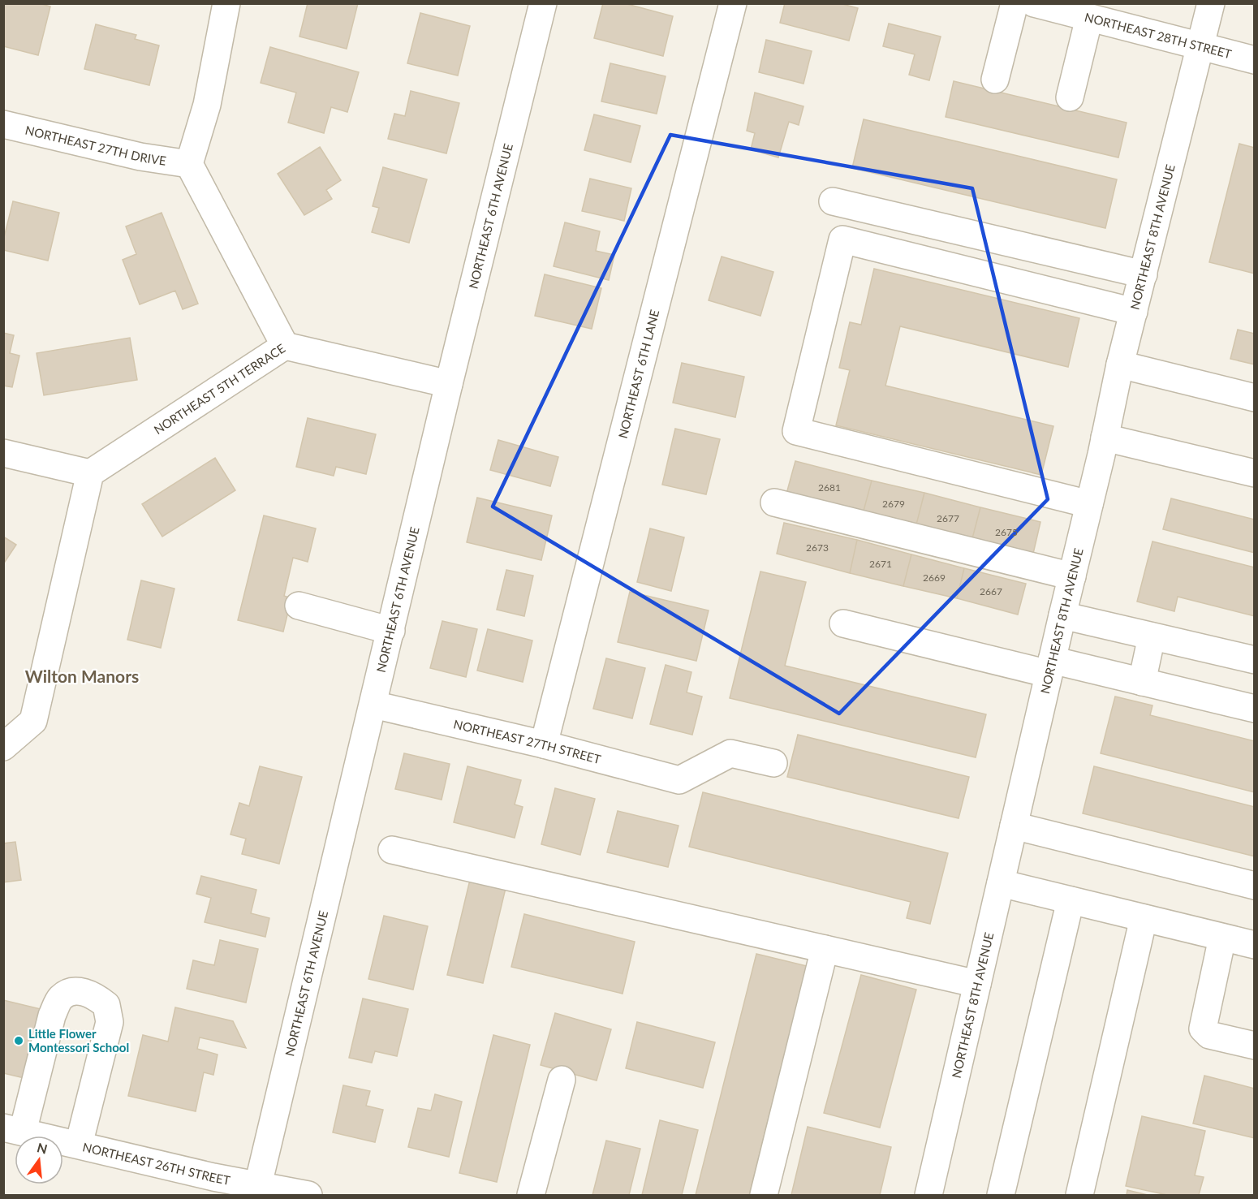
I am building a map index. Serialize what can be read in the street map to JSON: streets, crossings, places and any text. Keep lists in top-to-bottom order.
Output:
{
  "streets": {
    "street": [
      "NORTHEAST 28TH STREET",
      "NORTHEAST 27TH DRIVE",
      "NORTHEAST 6TH AVENUE",
      "NORTHEAST 8TH AVENUE",
      "NORTHEAST 6TH LANE",
      "NORTHEAST 5TH TERRACE",
      "NORTHEAST 27TH STREET",
      "NORTHEAST 26TH STREET"
    ]
  },
  "crossings": [
    ["NORTHEAST 28TH STREET", "NORTHEAST 8TH AVENUE"],
    ["NORTHEAST 27TH DRIVE", "NORTHEAST 5TH TERRACE"],
    ["NORTHEAST 6TH AVENUE", "NORTHEAST 27TH STREET"],
    ["NORTHEAST 6TH AVENUE", "NORTHEAST 26TH STREET"],
    ["NORTHEAST 6TH LANE", "NORTHEAST 27TH STREET"]
  ],
  "districts": ["Wilton Manors"],
  "places": ["Little Flower Montessori School"],
  "house_numbers": [
    "2681",
    "2679",
    "2677",
    "2675",
    "2673",
    "2671",
    "2669",
    "2667"
  ],
  "north": "top"
}
